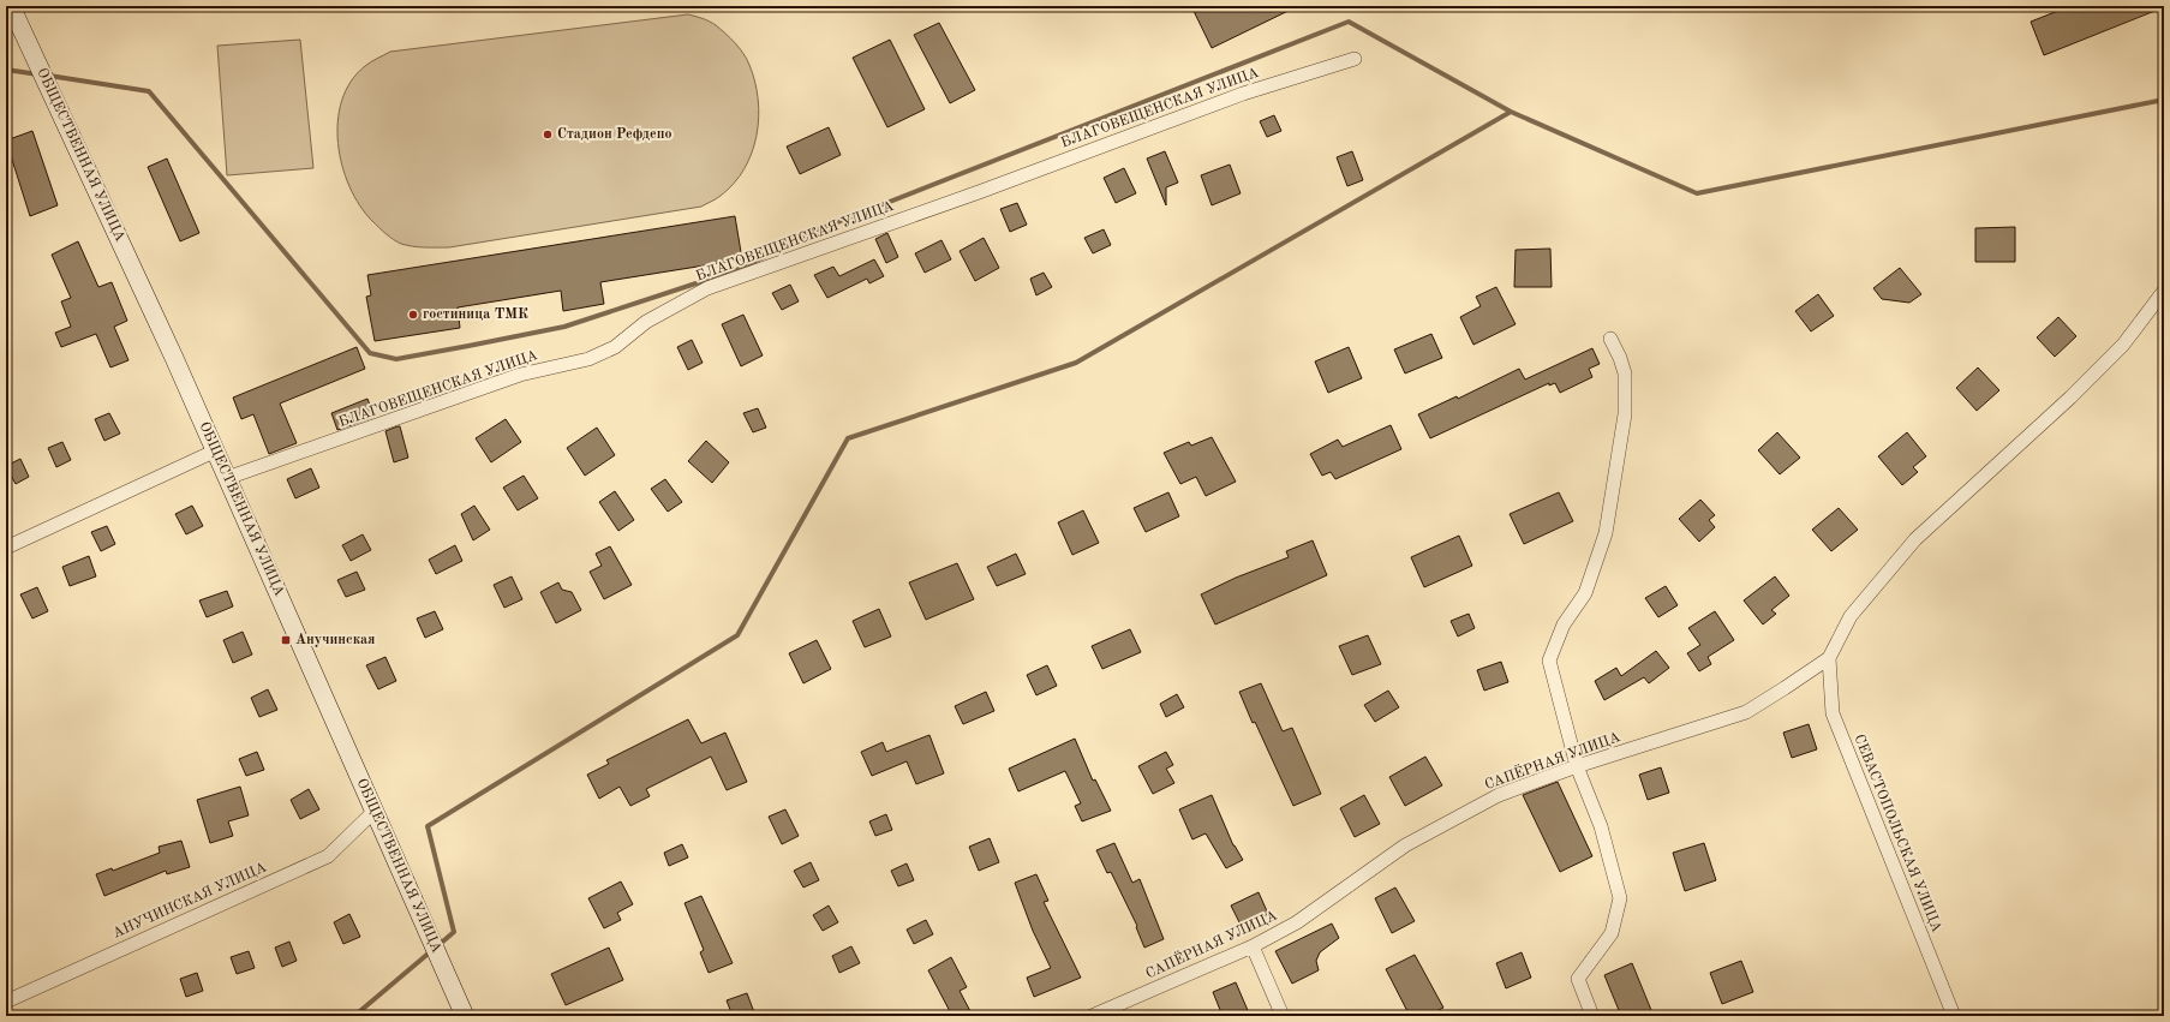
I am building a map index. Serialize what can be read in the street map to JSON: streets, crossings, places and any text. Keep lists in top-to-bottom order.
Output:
{
  "streets": {
    "main road": ["ОБЩЕСТВЕННАЯ УЛИЦА"],
    "street": [
      "БЛАГОВЕЩЕНСКАЯ УЛИЦА",
      "САПЁРНАЯ УЛИЦА",
      "СЕВАСТОПОЛЬСКАЯ УЛИЦА",
      "АНУЧИНСКАЯ УЛИЦА"
    ]
  },
  "crossings": [
    ["БЛАГОВЕЩЕНСКАЯ УЛИЦА", "ОБЩЕСТВЕННАЯ УЛИЦА"],
    ["ОБЩЕСТВЕННАЯ УЛИЦА", "АНУЧИНСКАЯ УЛИЦА"],
    ["САПЁРНАЯ УЛИЦА", "СЕВАСТОПОЛЬСКАЯ УЛИЦА"]
  ],
  "places": {
    "other": ["Стадион Рефдепо", "гостиница ТМК"],
    "transit": ["Анучинская"]
  }
}
